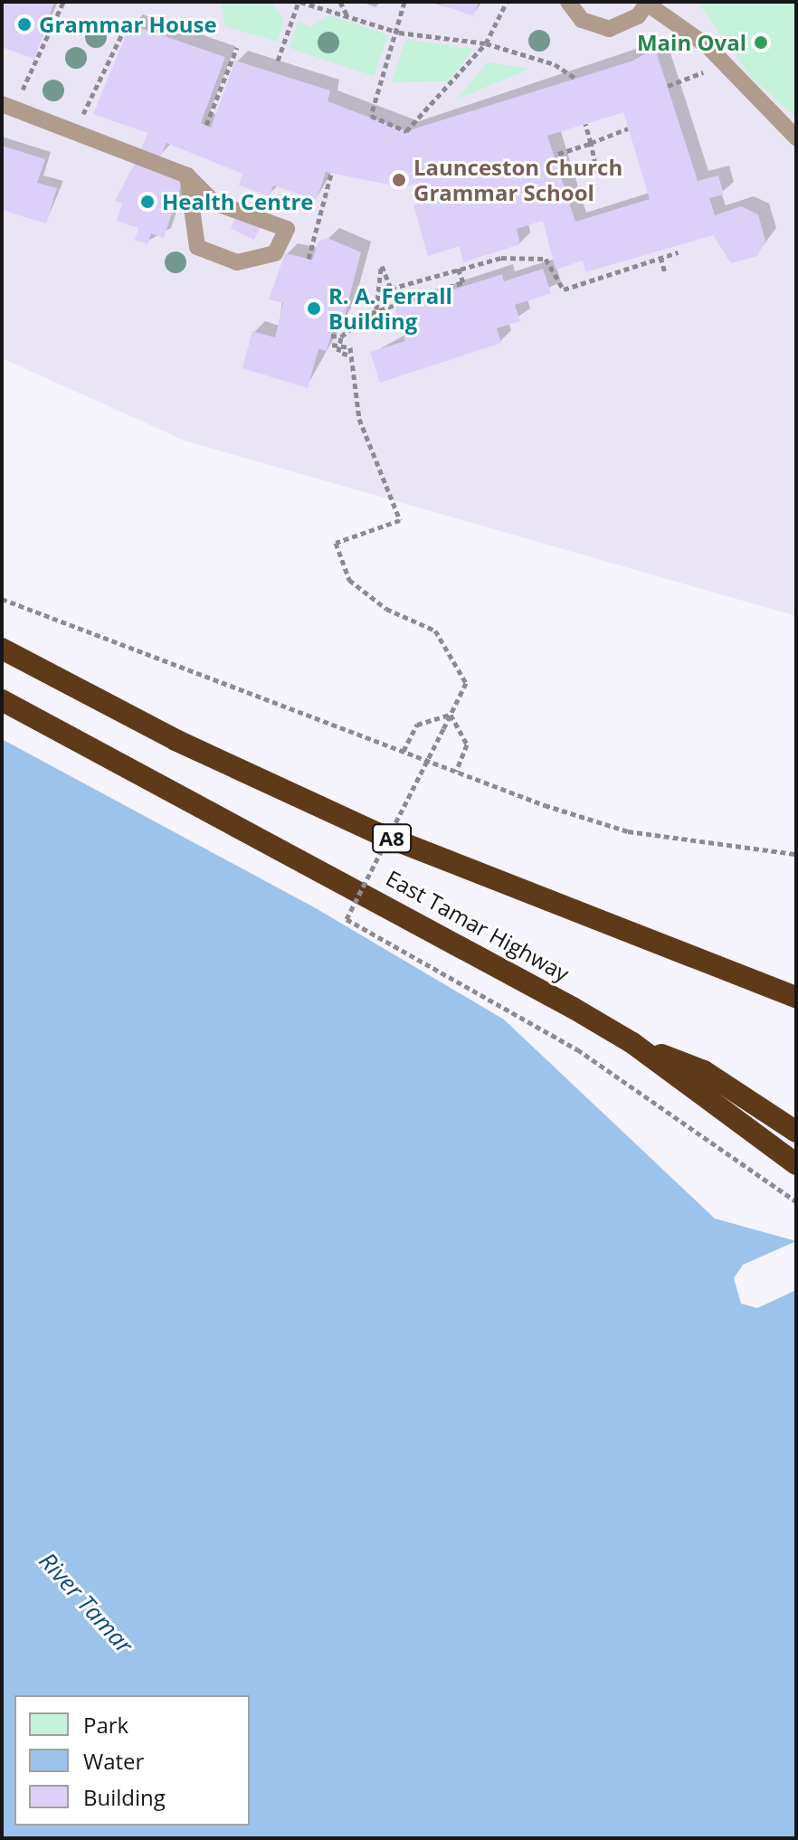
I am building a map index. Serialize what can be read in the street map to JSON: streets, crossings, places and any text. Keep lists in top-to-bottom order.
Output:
{
  "streets": {
    "highway": ["A8", "East Tamar Highway"]
  },
  "water": ["River Tamar"],
  "places": [
    "Grammar House",
    "Main Oval",
    "Launceston Church Grammar School",
    "Health Centre",
    "R. A. Ferrall Building"
  ],
  "legend": ["Park", "Water", "Building"]
}
